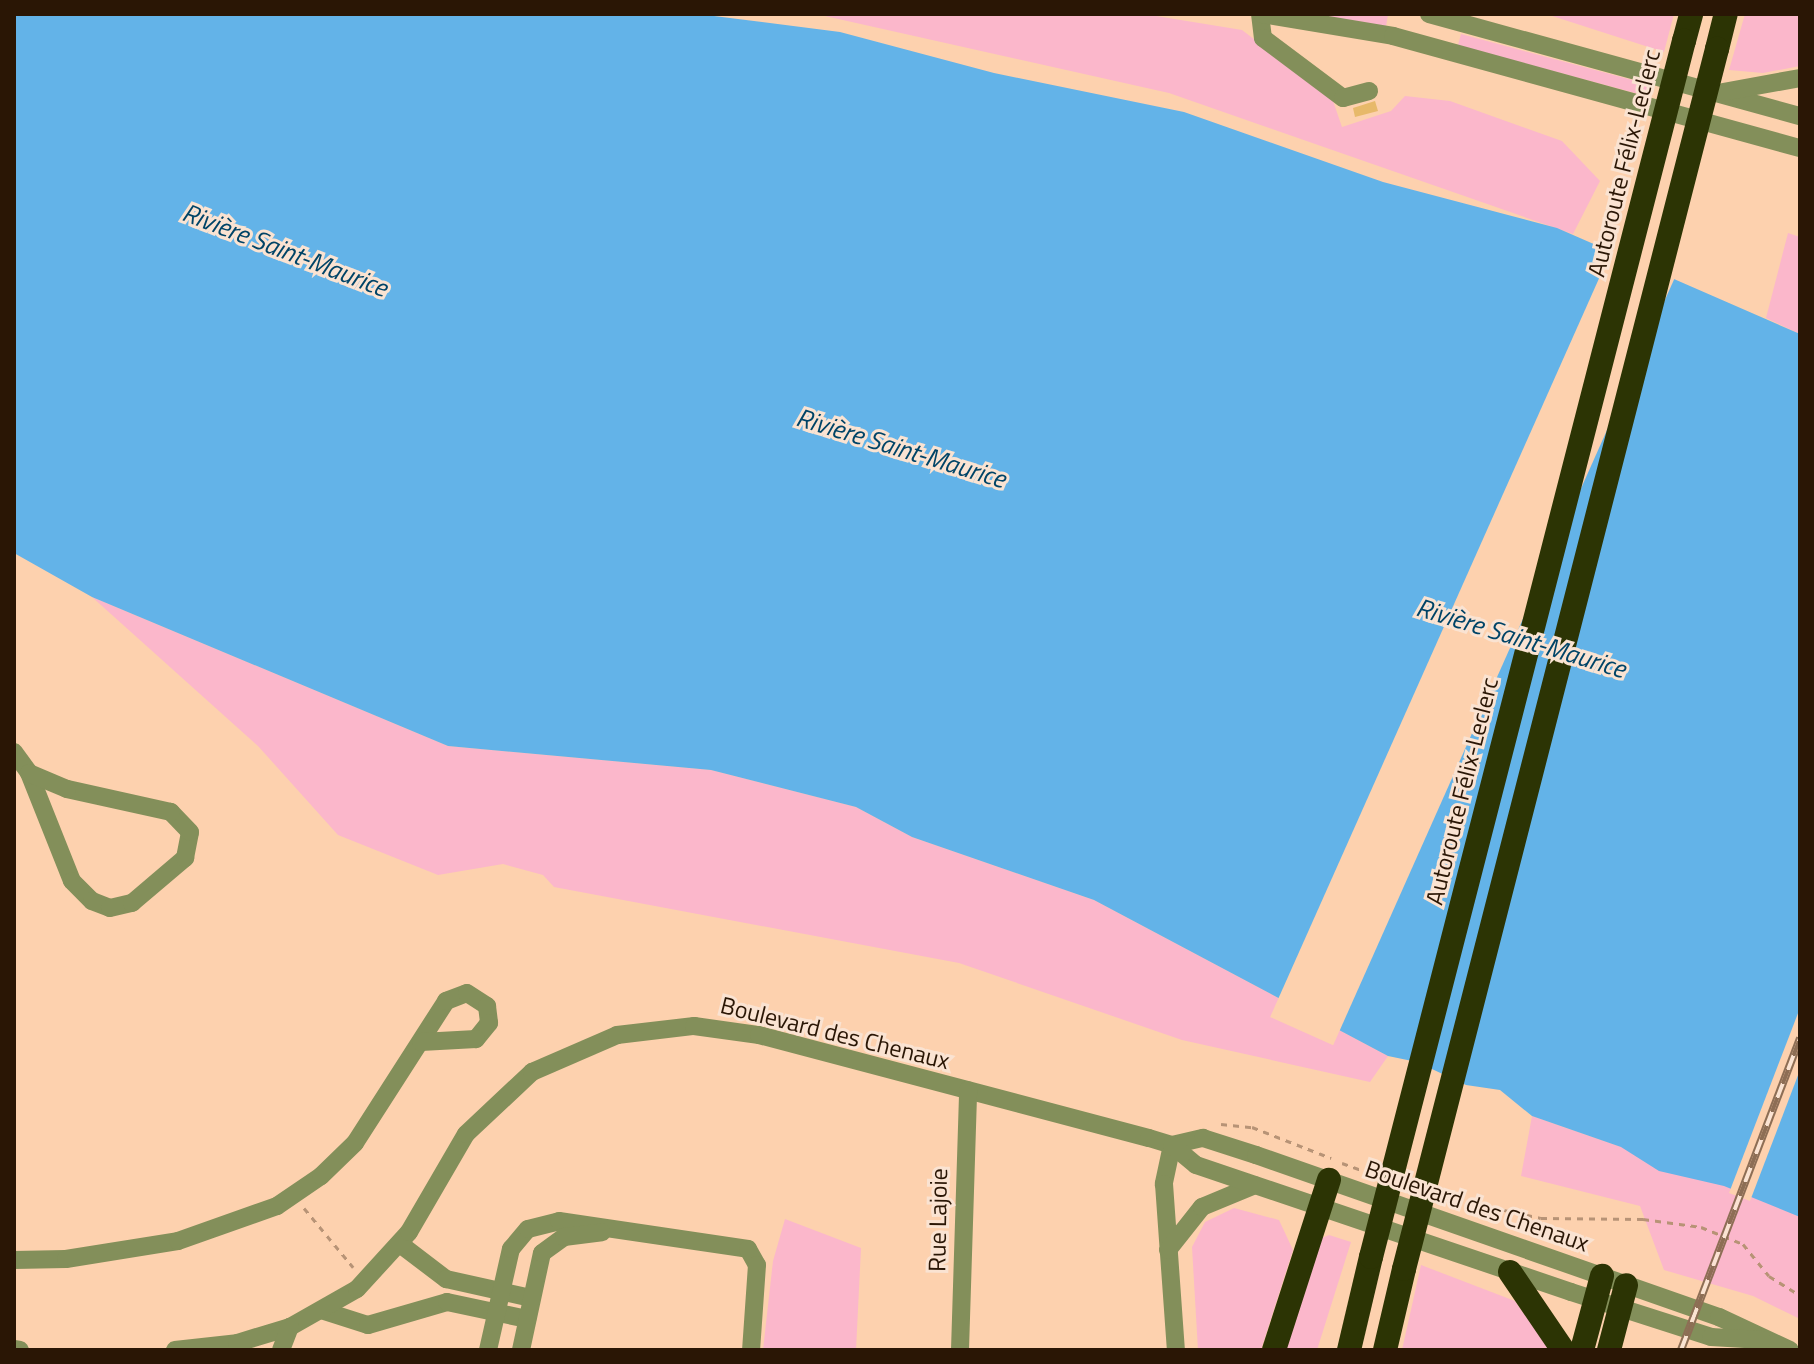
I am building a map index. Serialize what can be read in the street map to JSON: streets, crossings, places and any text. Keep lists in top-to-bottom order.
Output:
{
  "streets": {
    "highway": ["Autoroute Félix-Leclerc"],
    "street": ["Boulevard des Chenaux", "Rue Lajoie"]
  },
  "crossings": [
    ["Boulevard des Chenaux", "Rue Lajoie"]
  ],
  "water": ["Rivière Saint-Maurice"]
}
